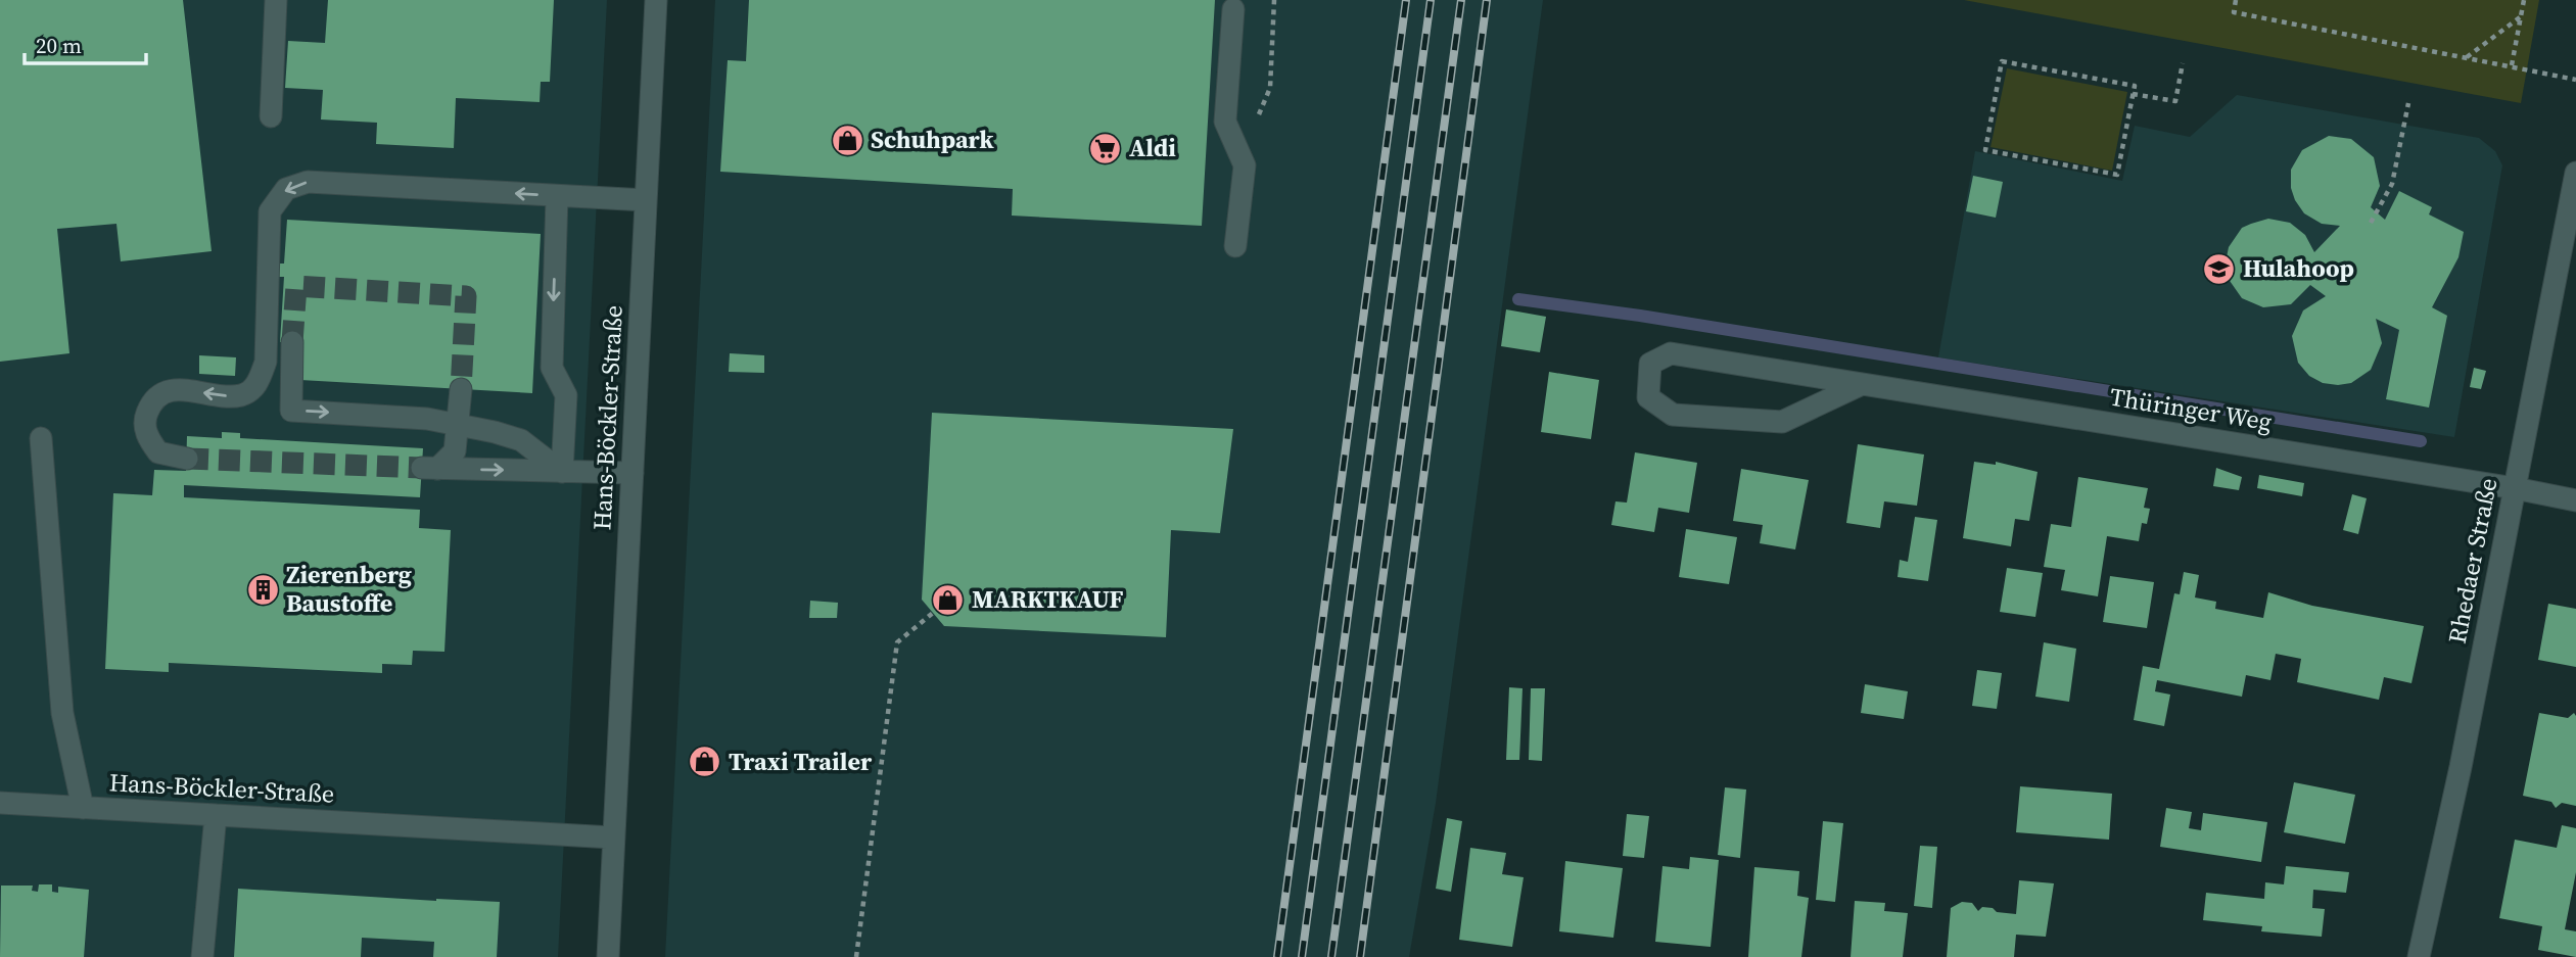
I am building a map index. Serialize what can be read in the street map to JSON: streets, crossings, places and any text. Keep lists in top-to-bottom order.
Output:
{
  "streets": {
    "street": ["Thüringer Weg", "Hans-Böckler-Straße", "Rhedaer Straße"]
  },
  "crossings": [
    ["Thüringer Weg", "Rhedaer Straße"]
  ],
  "places": {
    "shop": ["Schuhpark", "MARKTKAUF", "Traxi Trailer"],
    "supermarket": ["Aldi"],
    "school or university": ["Hulahoop"],
    "building": ["Zierenberg Baustoffe"]
  },
  "scale_bar": "20 m"
}
